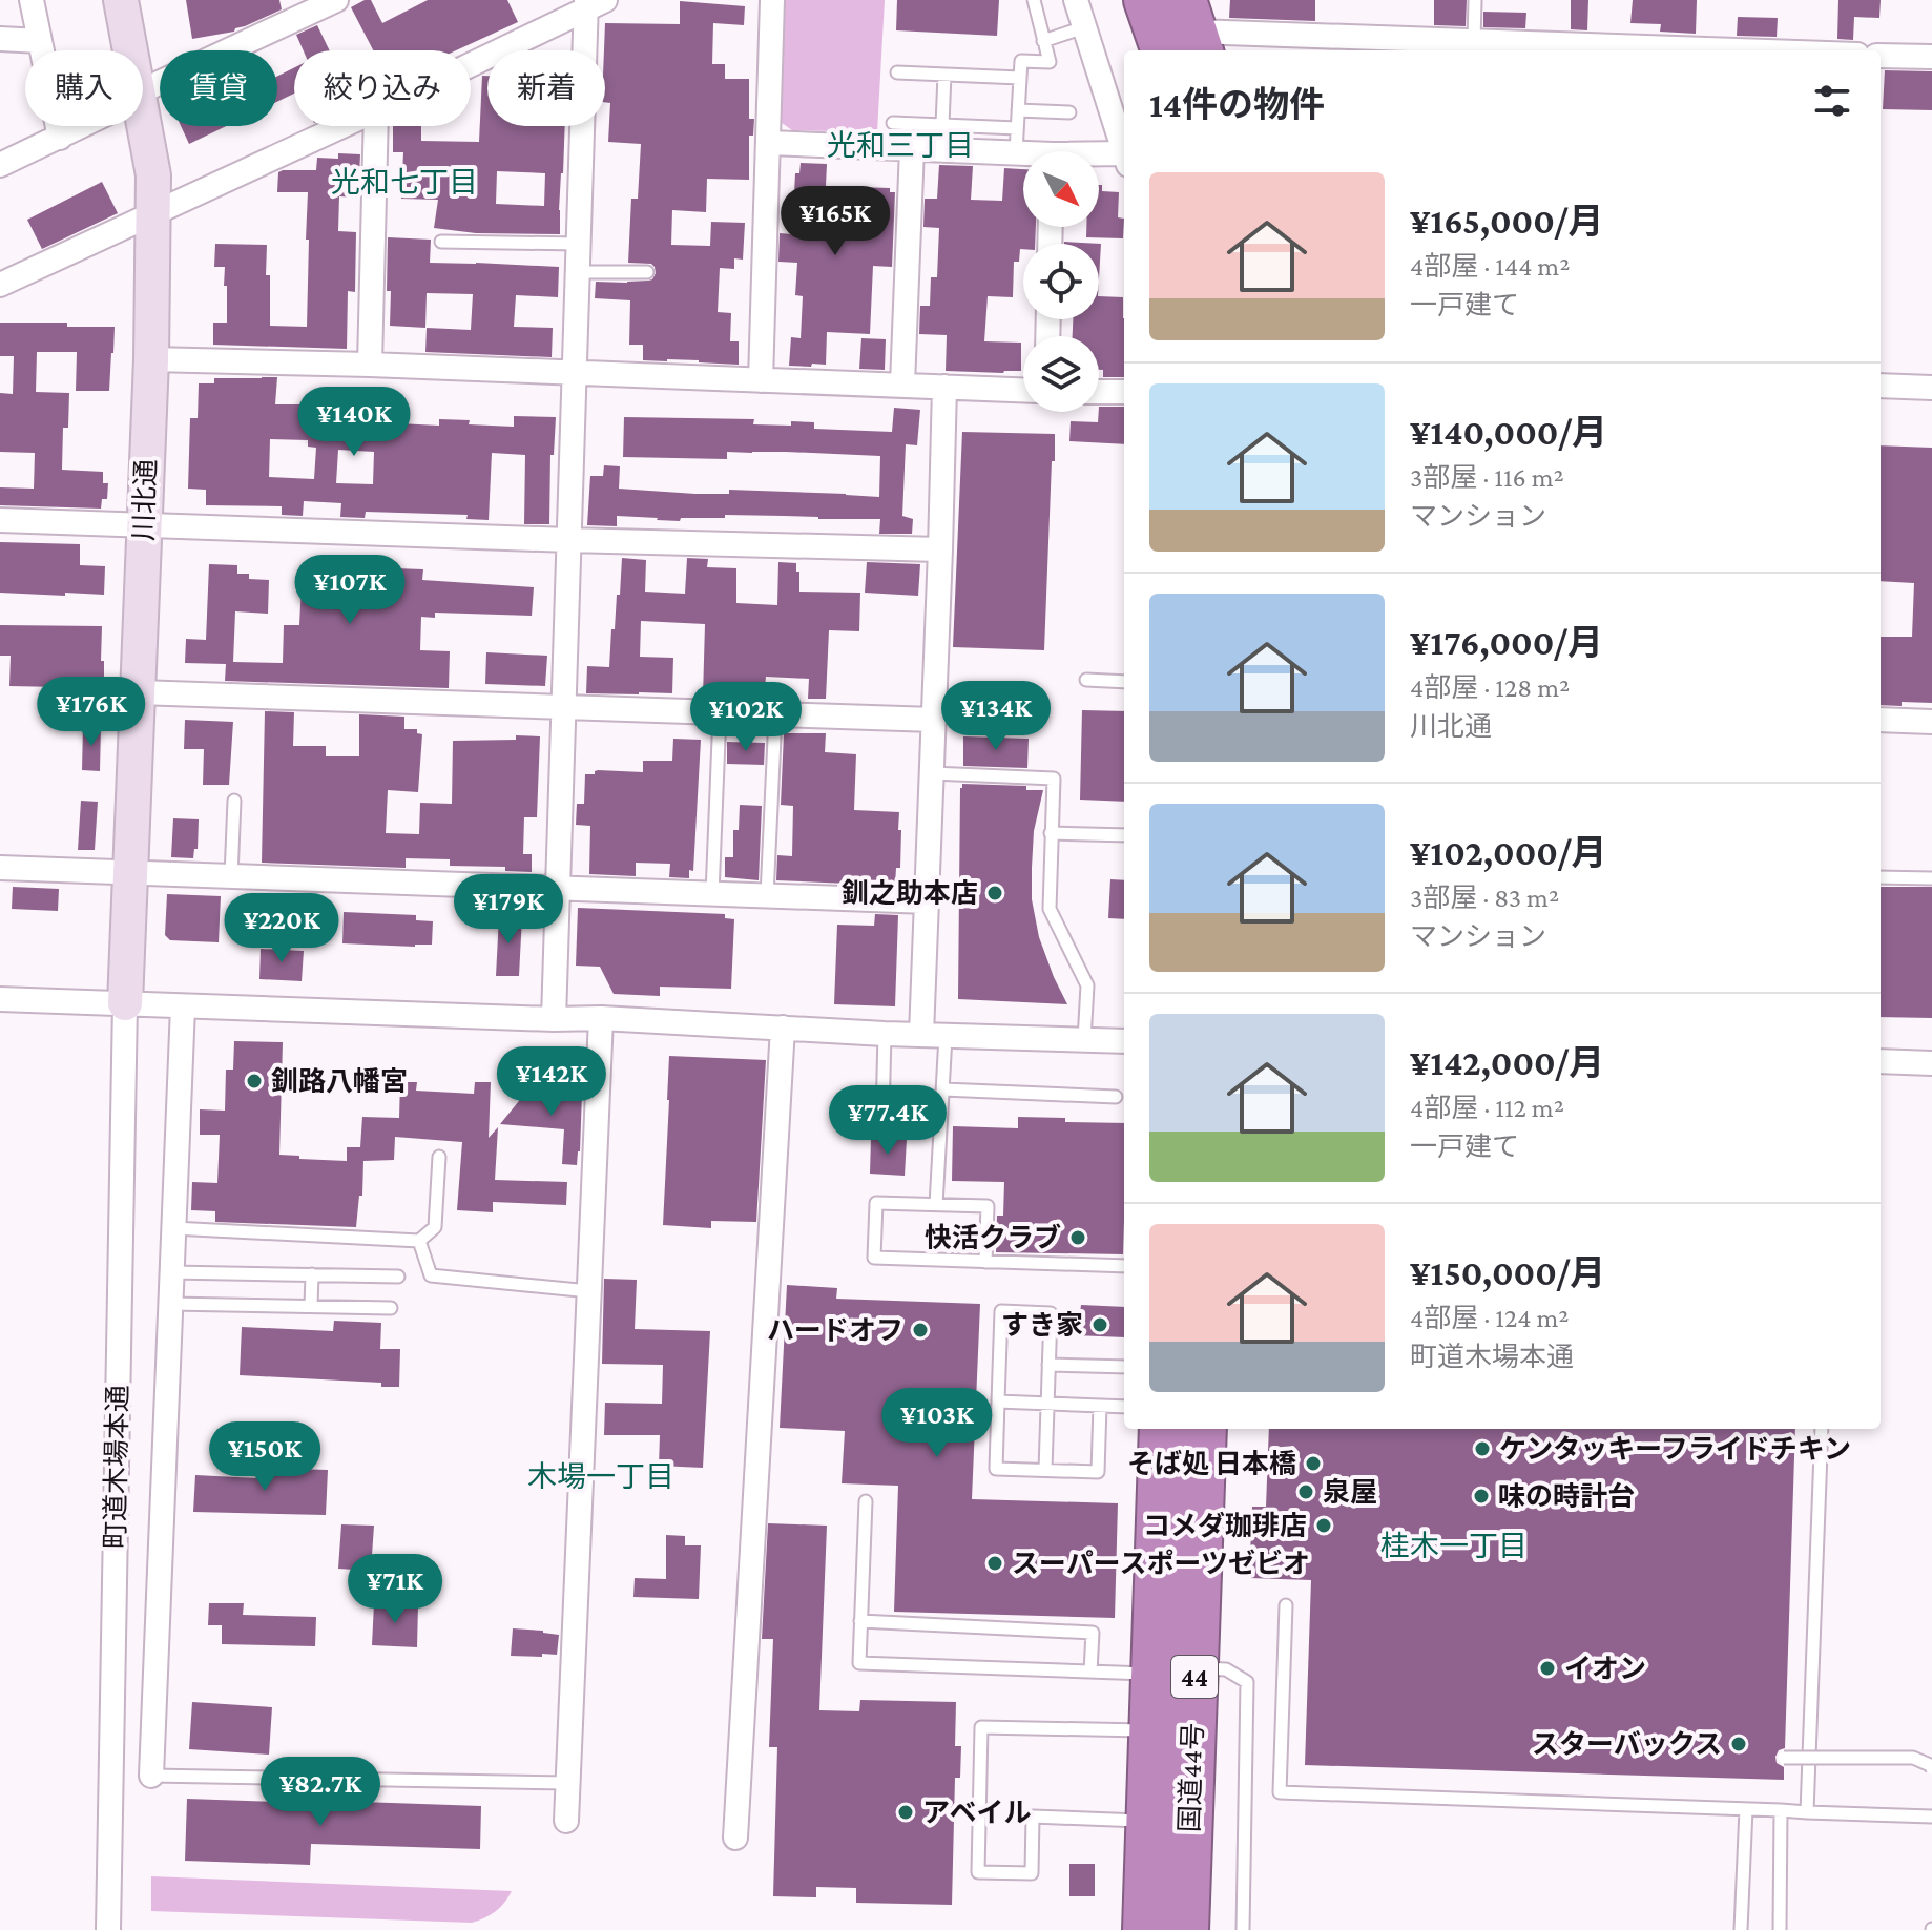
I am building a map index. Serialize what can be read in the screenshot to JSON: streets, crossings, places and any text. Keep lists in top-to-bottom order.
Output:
{
  "streets": {
    "highway": ["44", "国道44号"],
    "street": ["川北通", "町道木場本通"]
  },
  "crossings": [
    ["川北通", "町道木場本通"]
  ],
  "districts": [
    "光和三丁目",
    "光和七丁目",
    "木場一丁目",
    "桂木一丁目"
  ],
  "places": [
    "釧之助本店",
    "釧路八幡宮",
    "快活クラブ",
    "すき家",
    "ハードオフ",
    "ケンタッキーフライドチキン",
    "そば処 日本橋",
    "泉屋",
    "味の時計台",
    "コメダ珈琲店",
    "スーパースポーツゼビオ",
    "イオン",
    "スターバックス",
    "アベイル"
  ],
  "north": "bottom right",
  "page": {
    "chip": [
      "購入",
      "賃貸",
      "絞り込み",
      "新着"
    ],
    "heading": "14件の物件",
    "list": [
      {
        "name": "¥165,000/月",
        "note": "4部屋 · 144 m² · 一戸建て"
      },
      {
        "name": "¥140,000/月",
        "note": "3部屋 · 116 m² · マンション"
      },
      {
        "name": "¥176,000/月",
        "note": "4部屋 · 128 m² · 川北通"
      },
      {
        "name": "¥102,000/月",
        "note": "3部屋 · 83 m² · マンション"
      },
      {
        "name": "¥142,000/月",
        "note": "4部屋 · 112 m² · 一戸建て"
      },
      {
        "name": "¥150,000/月",
        "note": "4部屋 · 124 m² · 町道木場本通"
      }
    ],
    "price": [
      "¥165K",
      "¥140K",
      "¥107K",
      "¥176K",
      "¥134K",
      "¥102K",
      "¥179K",
      "¥220K",
      "¥142K",
      "¥77.4K",
      "¥103K",
      "¥150K",
      "¥71K",
      "¥82.7K"
    ]
  }
}
